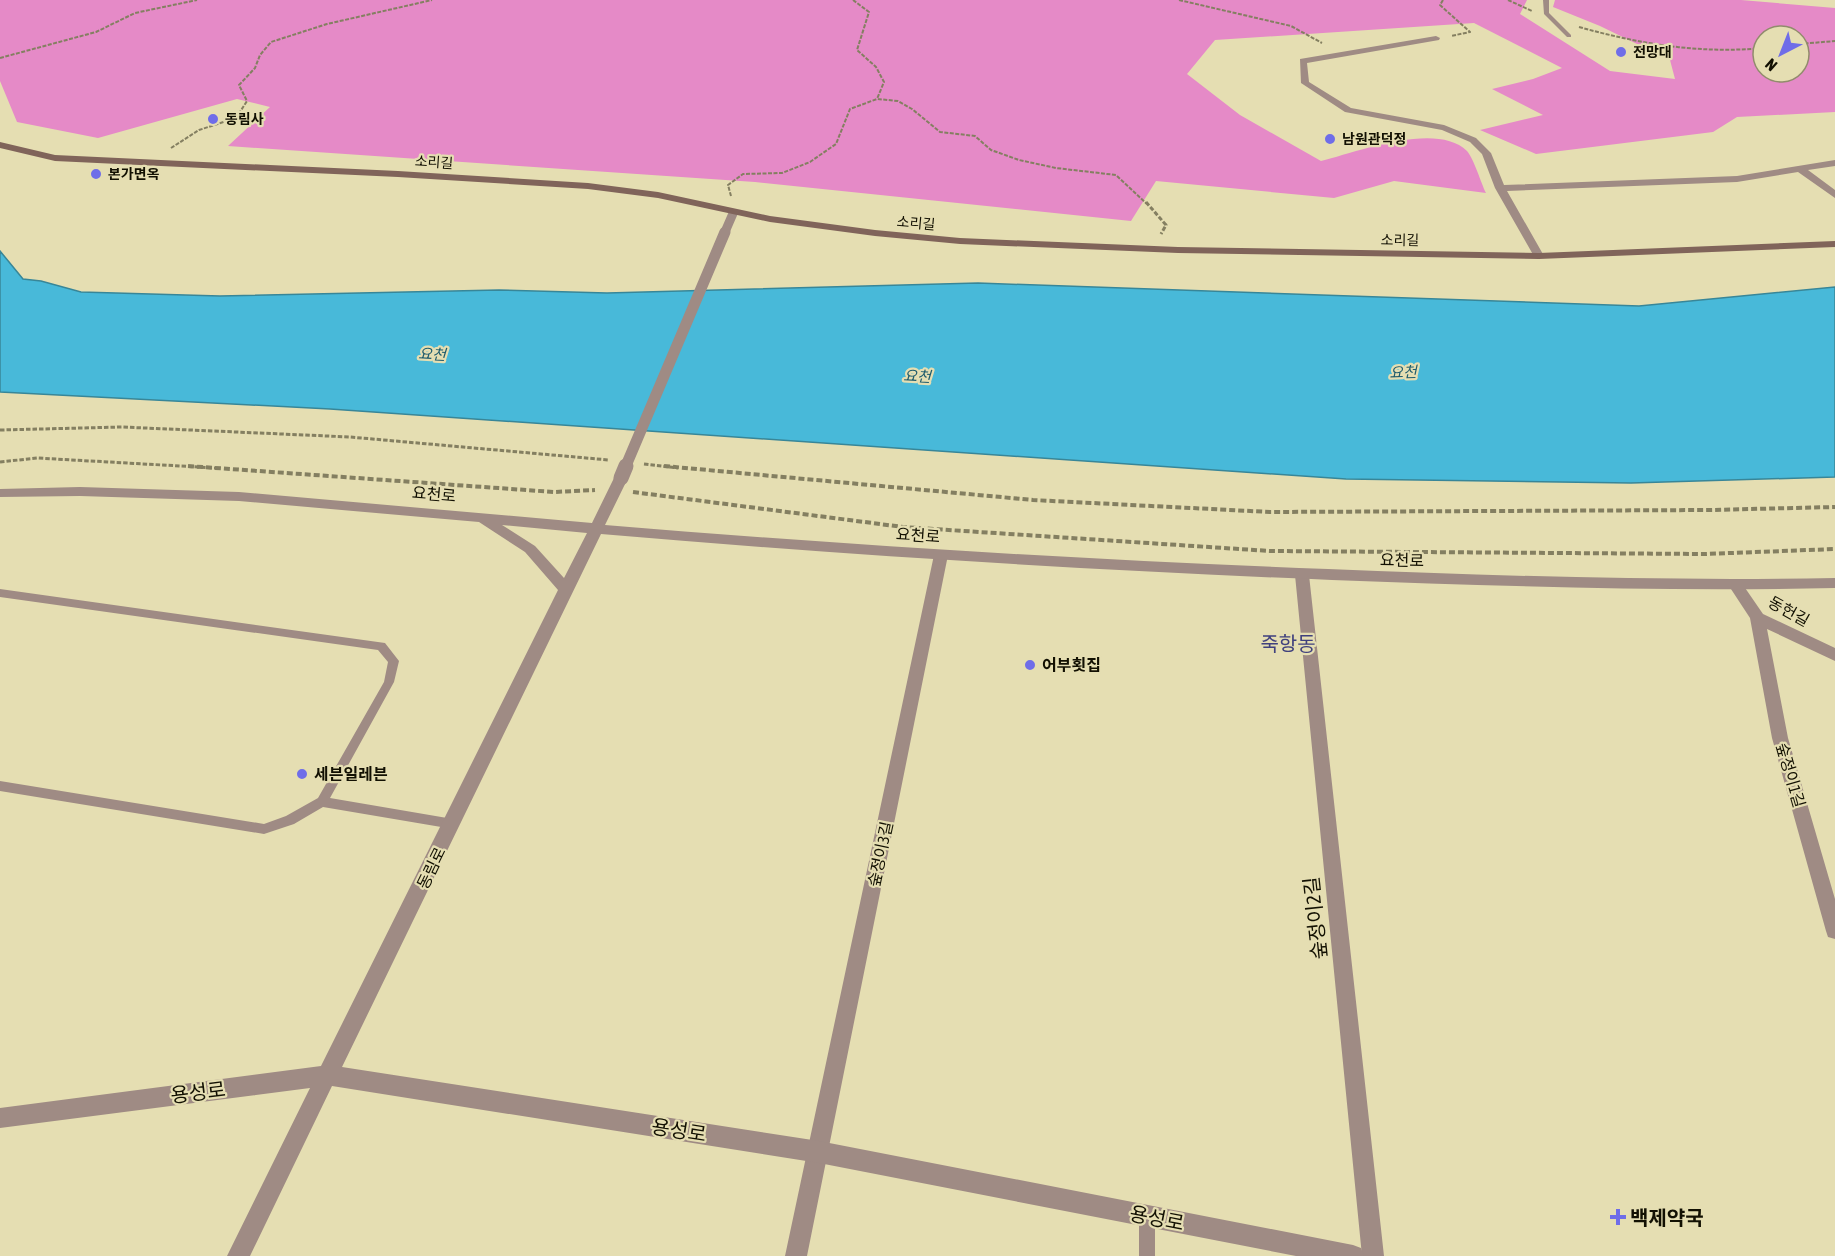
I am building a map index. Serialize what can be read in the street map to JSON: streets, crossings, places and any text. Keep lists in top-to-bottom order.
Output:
{
  "streets": {
    "main road": ["소리길"],
    "street": [
      "요천로",
      "동헌길",
      "숲정이1길",
      "숲정이3길",
      "동림로",
      "숲정이2길",
      "용성로"
    ]
  },
  "crossings": [
    ["소리길", "동림로"],
    ["요천로", "동헌길"],
    ["요천로", "숲정이3길"],
    ["요천로", "동림로"],
    ["요천로", "숲정이2길"],
    ["동헌길", "숲정이1길"],
    ["숲정이3길", "용성로"],
    ["동림로", "용성로"]
  ],
  "districts": ["죽항동"],
  "water": ["요천"],
  "places": {
    "other": [
      "전망대",
      "동림사",
      "남원관덕정",
      "본가면옥",
      "어부횟집",
      "세븐일레븐"
    ],
    "health": ["백제약국"]
  },
  "north": "bottom left"
}
